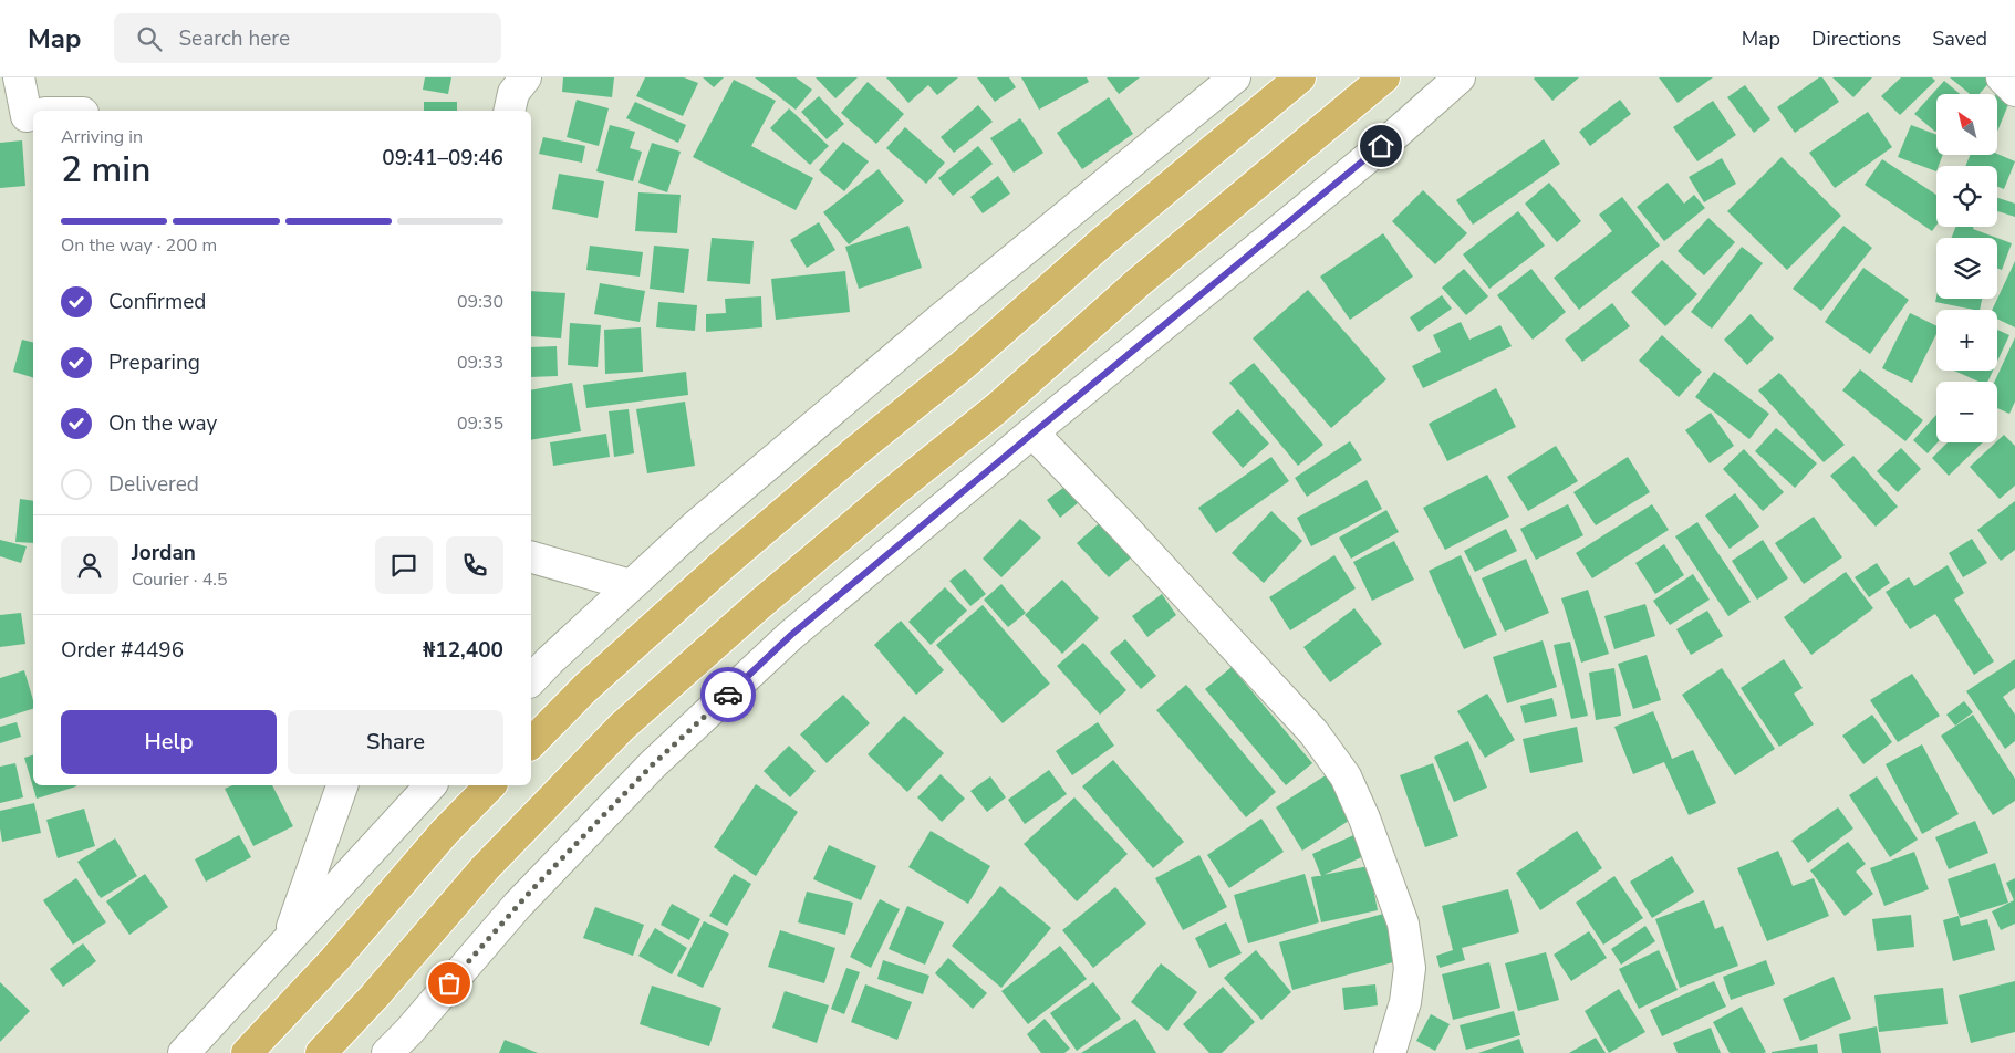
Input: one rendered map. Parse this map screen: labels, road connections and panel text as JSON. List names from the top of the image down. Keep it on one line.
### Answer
{"north":"top left","page":{"header":"Map","search":"Search here","nav":["Map","Directions","Saved"],"map_buttons":["+","−"],"heading":["2 min","Arriving in","09:41–09:46"],"panel":["Jordan","Courier · 4.5","Order #4496","₦12,400"],"bar":"On the way · 200 m","list":[["Confirmed","09:30"],["Preparing","09:33"],["On the way","09:35"],"Delivered"],"buttons":["Help","Share"]}}
